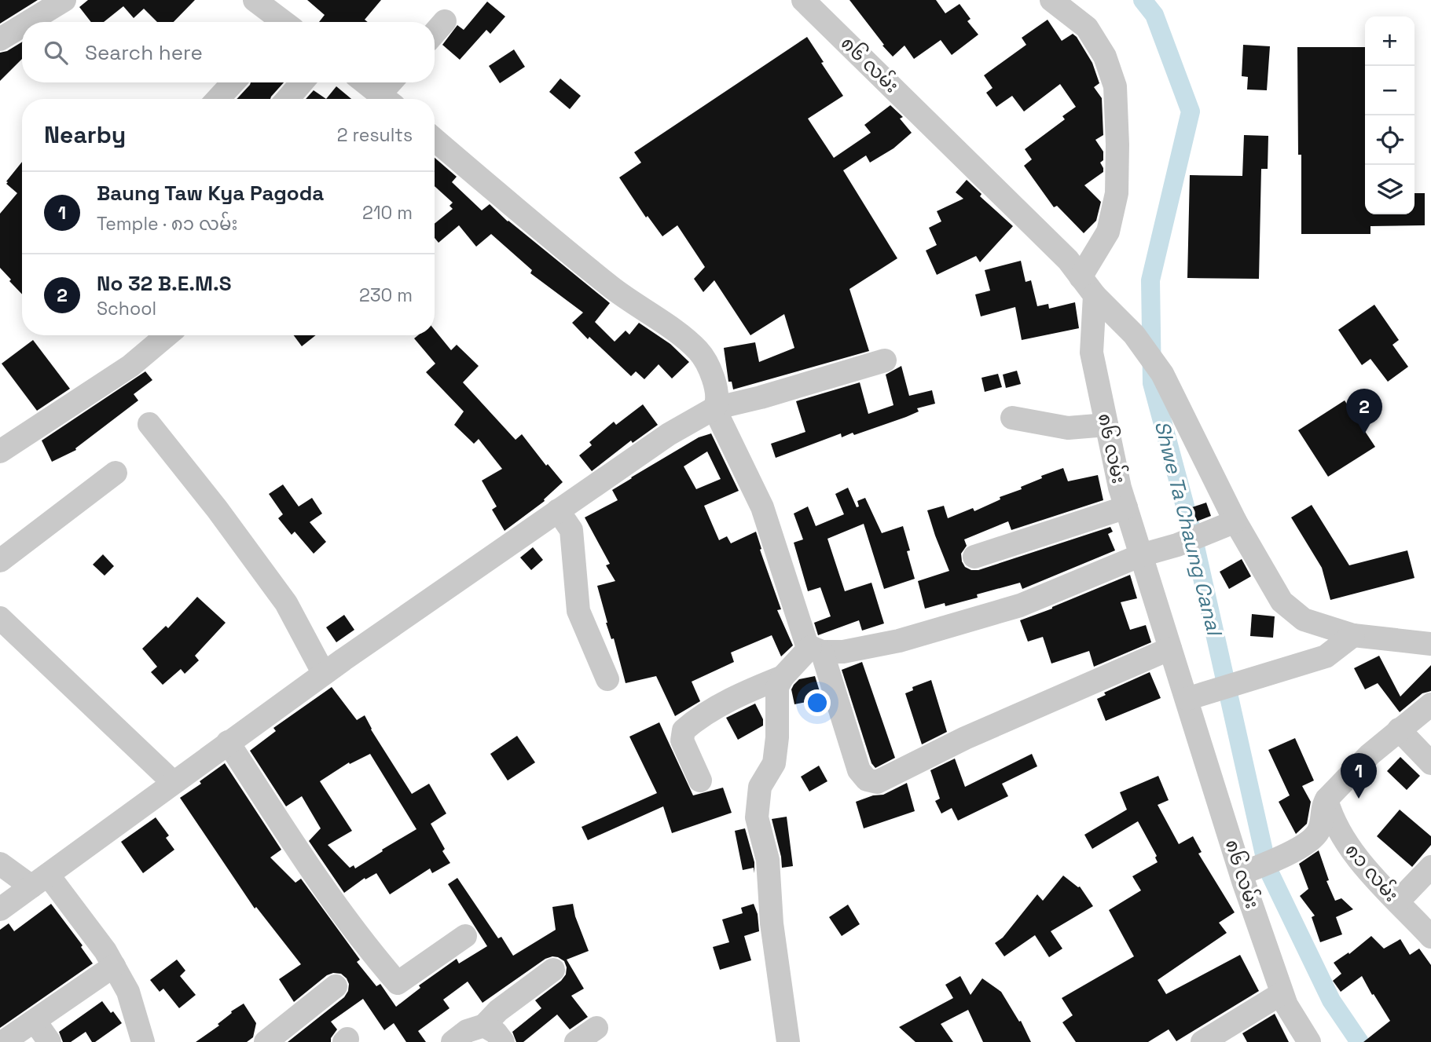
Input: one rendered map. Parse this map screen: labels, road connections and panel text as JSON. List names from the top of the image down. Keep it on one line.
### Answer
{"streets":{"street":["၈၆ လမ်း","၈၁ လမ်း"]},"water":["Shwe Ta Chaung Canal"],"page":{"map_buttons":["+","−"],"search":"Search here","heading":["Nearby","2 results"],"list":[{"mark":"1","name":"Baung Taw Kya Pagoda","note":"Temple · ၈၁ လမ်း","value":"210 m"},{"mark":"2","name":"No 32 B.E.M.S","note":"School","value":"230 m"}],"pins":["2","1"]}}
